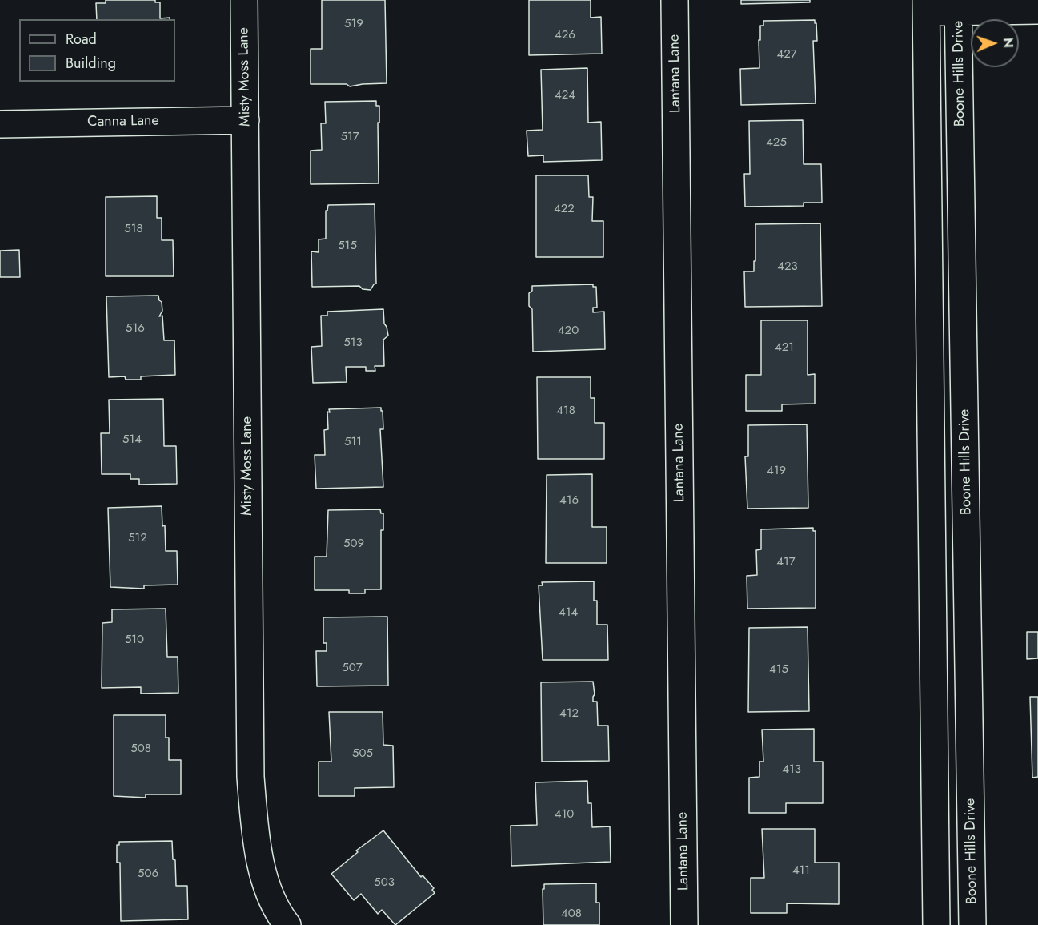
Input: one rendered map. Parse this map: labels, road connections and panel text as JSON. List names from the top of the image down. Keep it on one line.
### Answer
{"streets":{"street":["Lantana Lane","Boone Hills Drive","Misty Moss Lane","Canna Lane"]},"crossings":[["Misty Moss Lane","Canna Lane"]],"house_numbers":["519","426","427","424","517","425","422","518","515","423","516","420","513","421","418","514","511","419","416","512","509","417","414","510","507","415","412","508","505","413","410","411","506","503","408"],"legend":["Road","Building"],"north":"right"}
